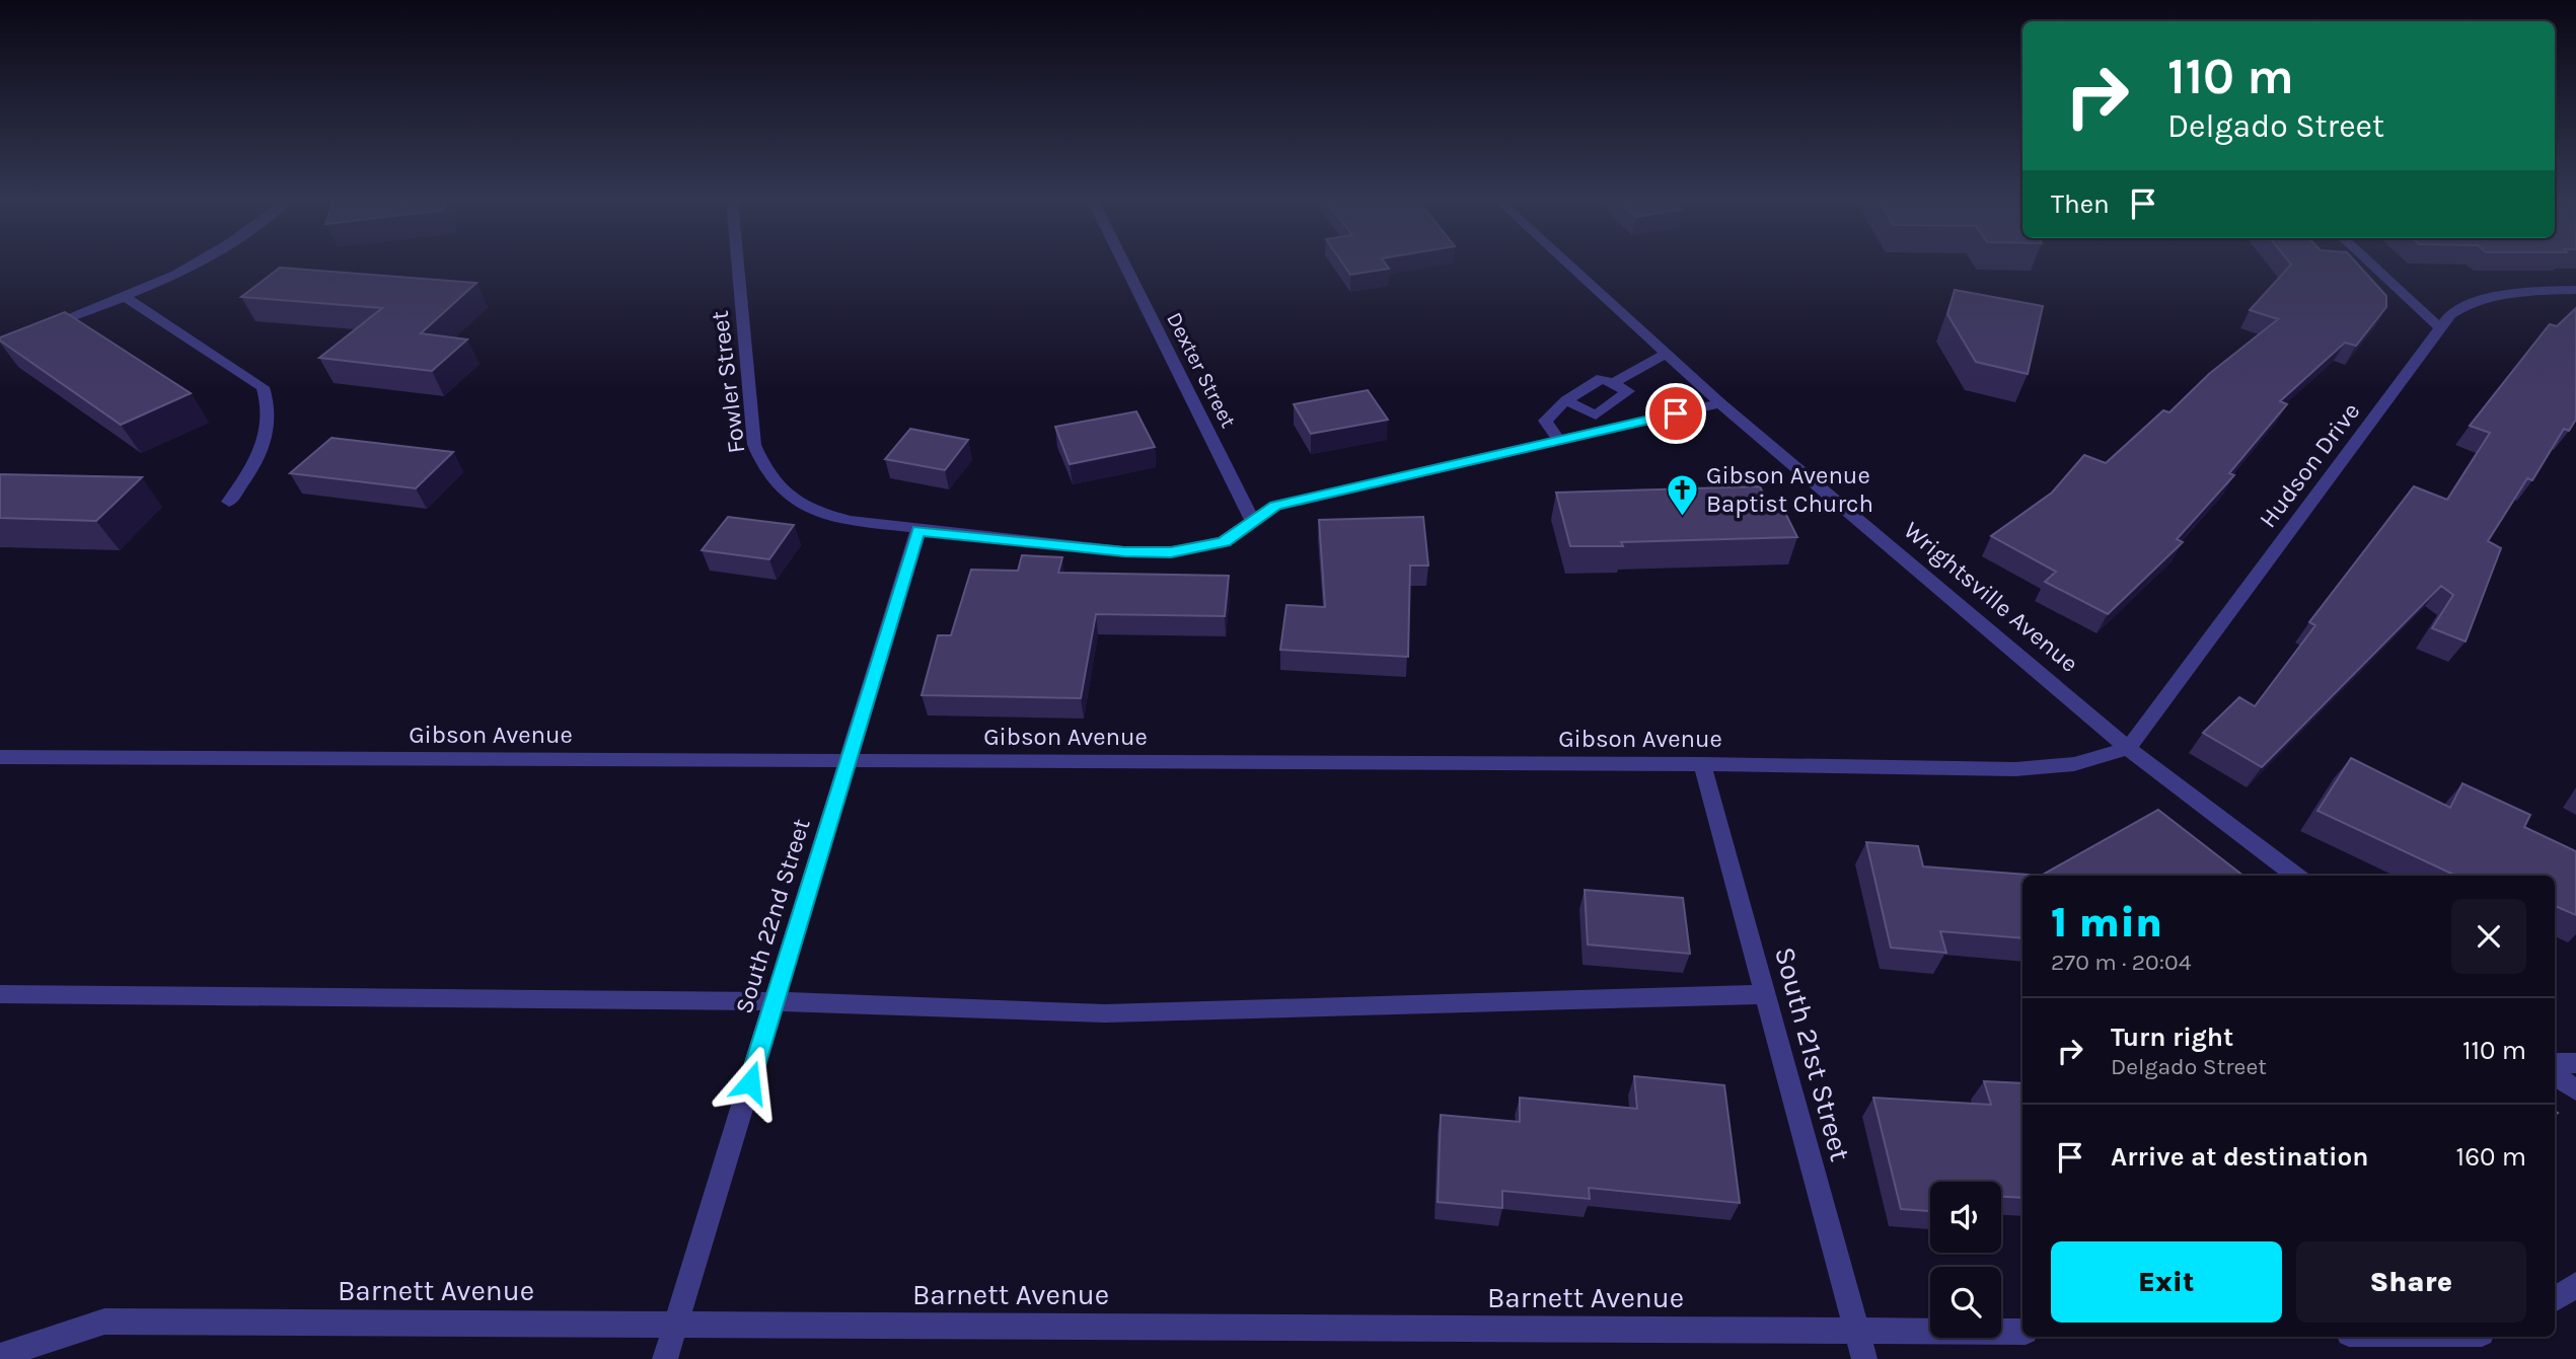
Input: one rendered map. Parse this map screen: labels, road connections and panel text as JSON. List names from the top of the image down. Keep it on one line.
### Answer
{"streets":{"street":["Dexter Street","Fowler Street","Hudson Drive","Wrightsville Avenue","Gibson Avenue","South 22nd Street","South 21st Street","Barnett Avenue"]},"crossings":[["Dexter Street","Fowler Street"],["Fowler Street","Wrightsville Avenue"],["Fowler Street","South 22nd Street"],["Hudson Drive","Wrightsville Avenue"],["Hudson Drive","Gibson Avenue"],["Wrightsville Avenue","Gibson Avenue"],["Gibson Avenue","South 22nd Street"],["Gibson Avenue","South 21st Street"],["South 22nd Street","Barnett Avenue"],["South 21st Street","Barnett Avenue"]],"places":{"church":["Gibson Avenue Baptist Church"]},"page":{"turn":["110 m","Delgado Street"],"then":"Then","heading":["1 min","270 m · 20:04"],"list":[{"name":"Turn right","note":"Delgado Street","value":"110 m"},{"name":"Arrive at destination","value":"160 m"}],"buttons":["Exit","Share"]}}
